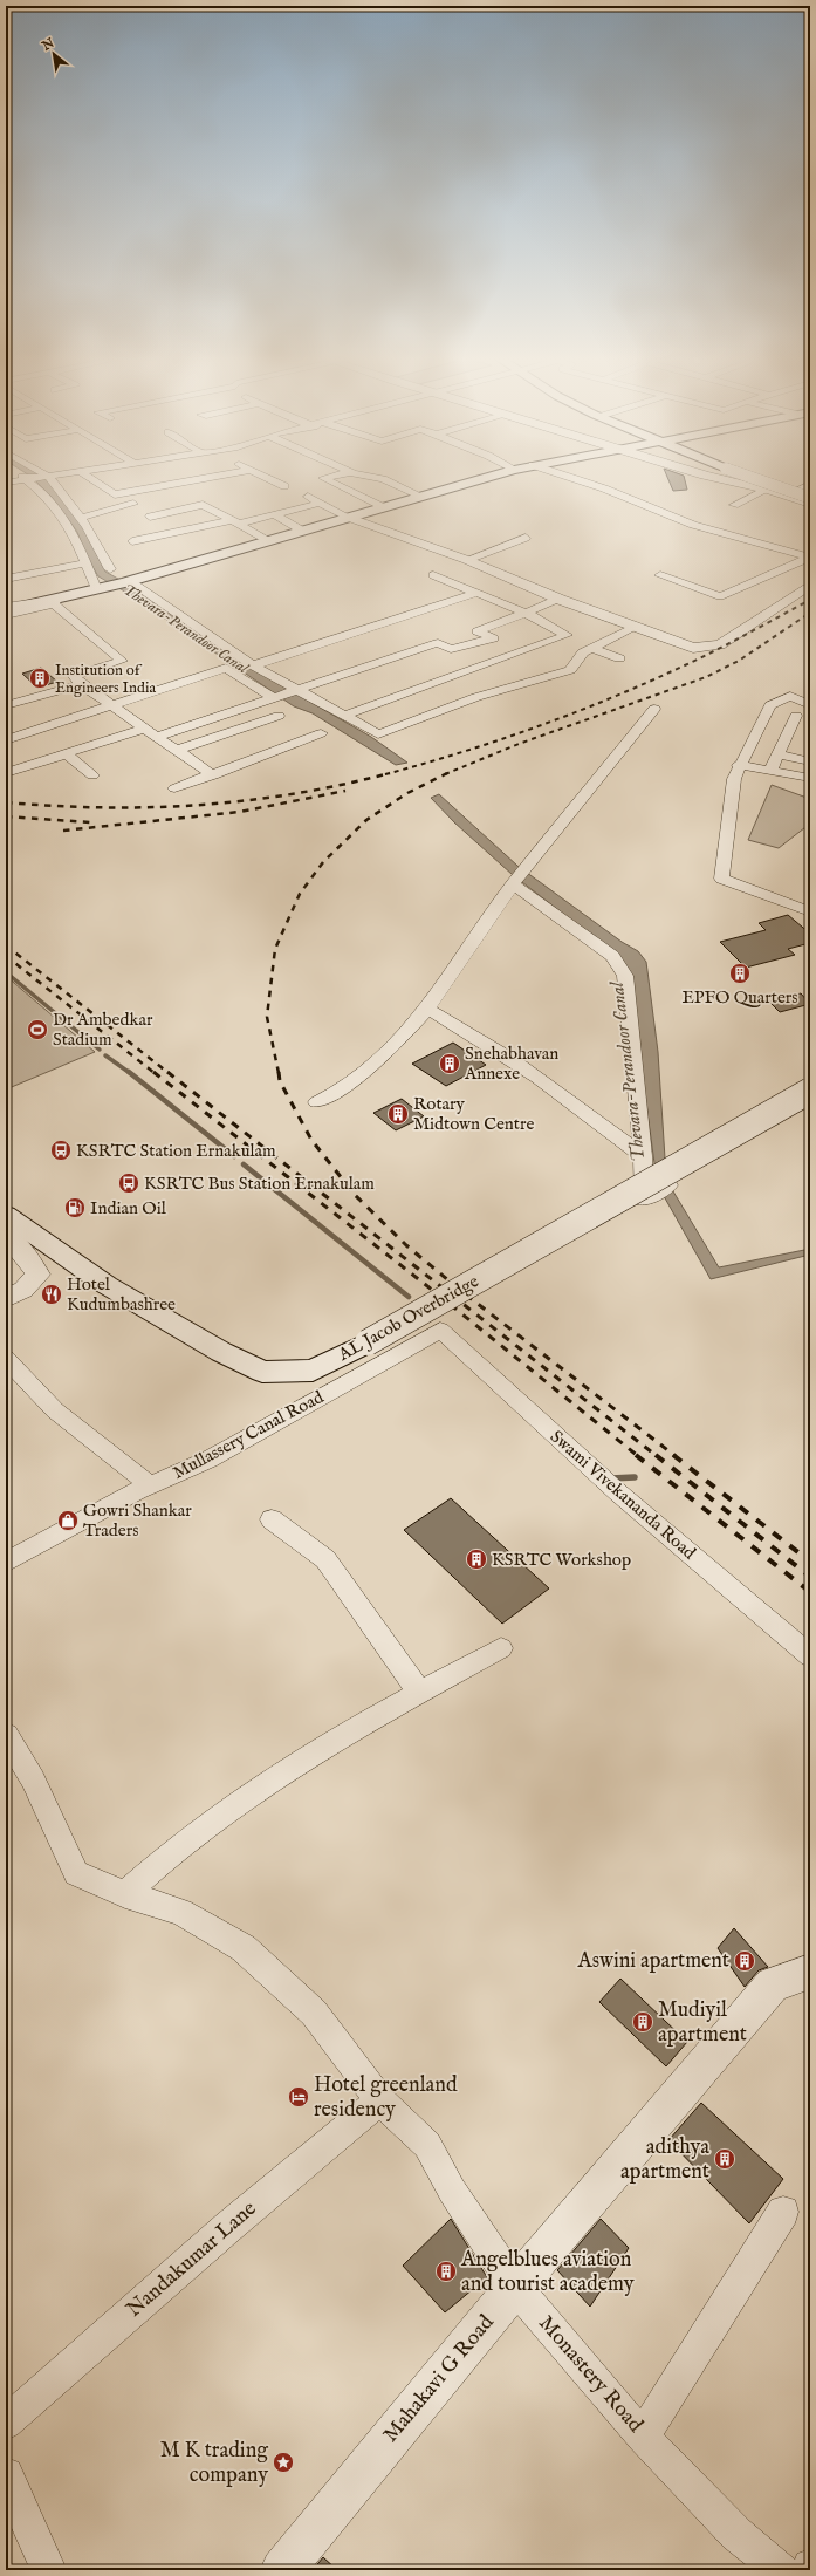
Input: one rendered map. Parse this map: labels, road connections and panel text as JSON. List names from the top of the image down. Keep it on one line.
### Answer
{"streets":{"main road":["AL Jacob Overbridge"],"street":["Mullassery Canal Road","Swami Vivekananda Road","Nandakumar Lane","Monastery Road","Mahakavi G Road"]},"crossings":[["Mullassery Canal Road","Swami Vivekananda Road"],["Nandakumar Lane","Monastery Road"],["Monastery Road","Mahakavi G Road"]],"water":["Thevara-Perandoor Canal"],"places":{"building":["Institution of Engineers India","EPFO Quarters","Snehabhavan Annexe","Rotary Midtown Centre","KSRTC Workshop","Aswini apartment","Mudiyil apartment","adithya apartment","Angelblues aviation and tourist academy"],"sports":["Dr Ambedkar Stadium"],"bus stop":["KSRTC Station Ernakulam","KSRTC Bus Station Ernakulam"],"fuel station":["Indian Oil"],"restaurant":["Hotel Kudumbashree"],"shop":["Gowri Shankar Traders"],"hotel":["Hotel greenland residency"],"place":["M K trading company"]},"north":"top left"}
